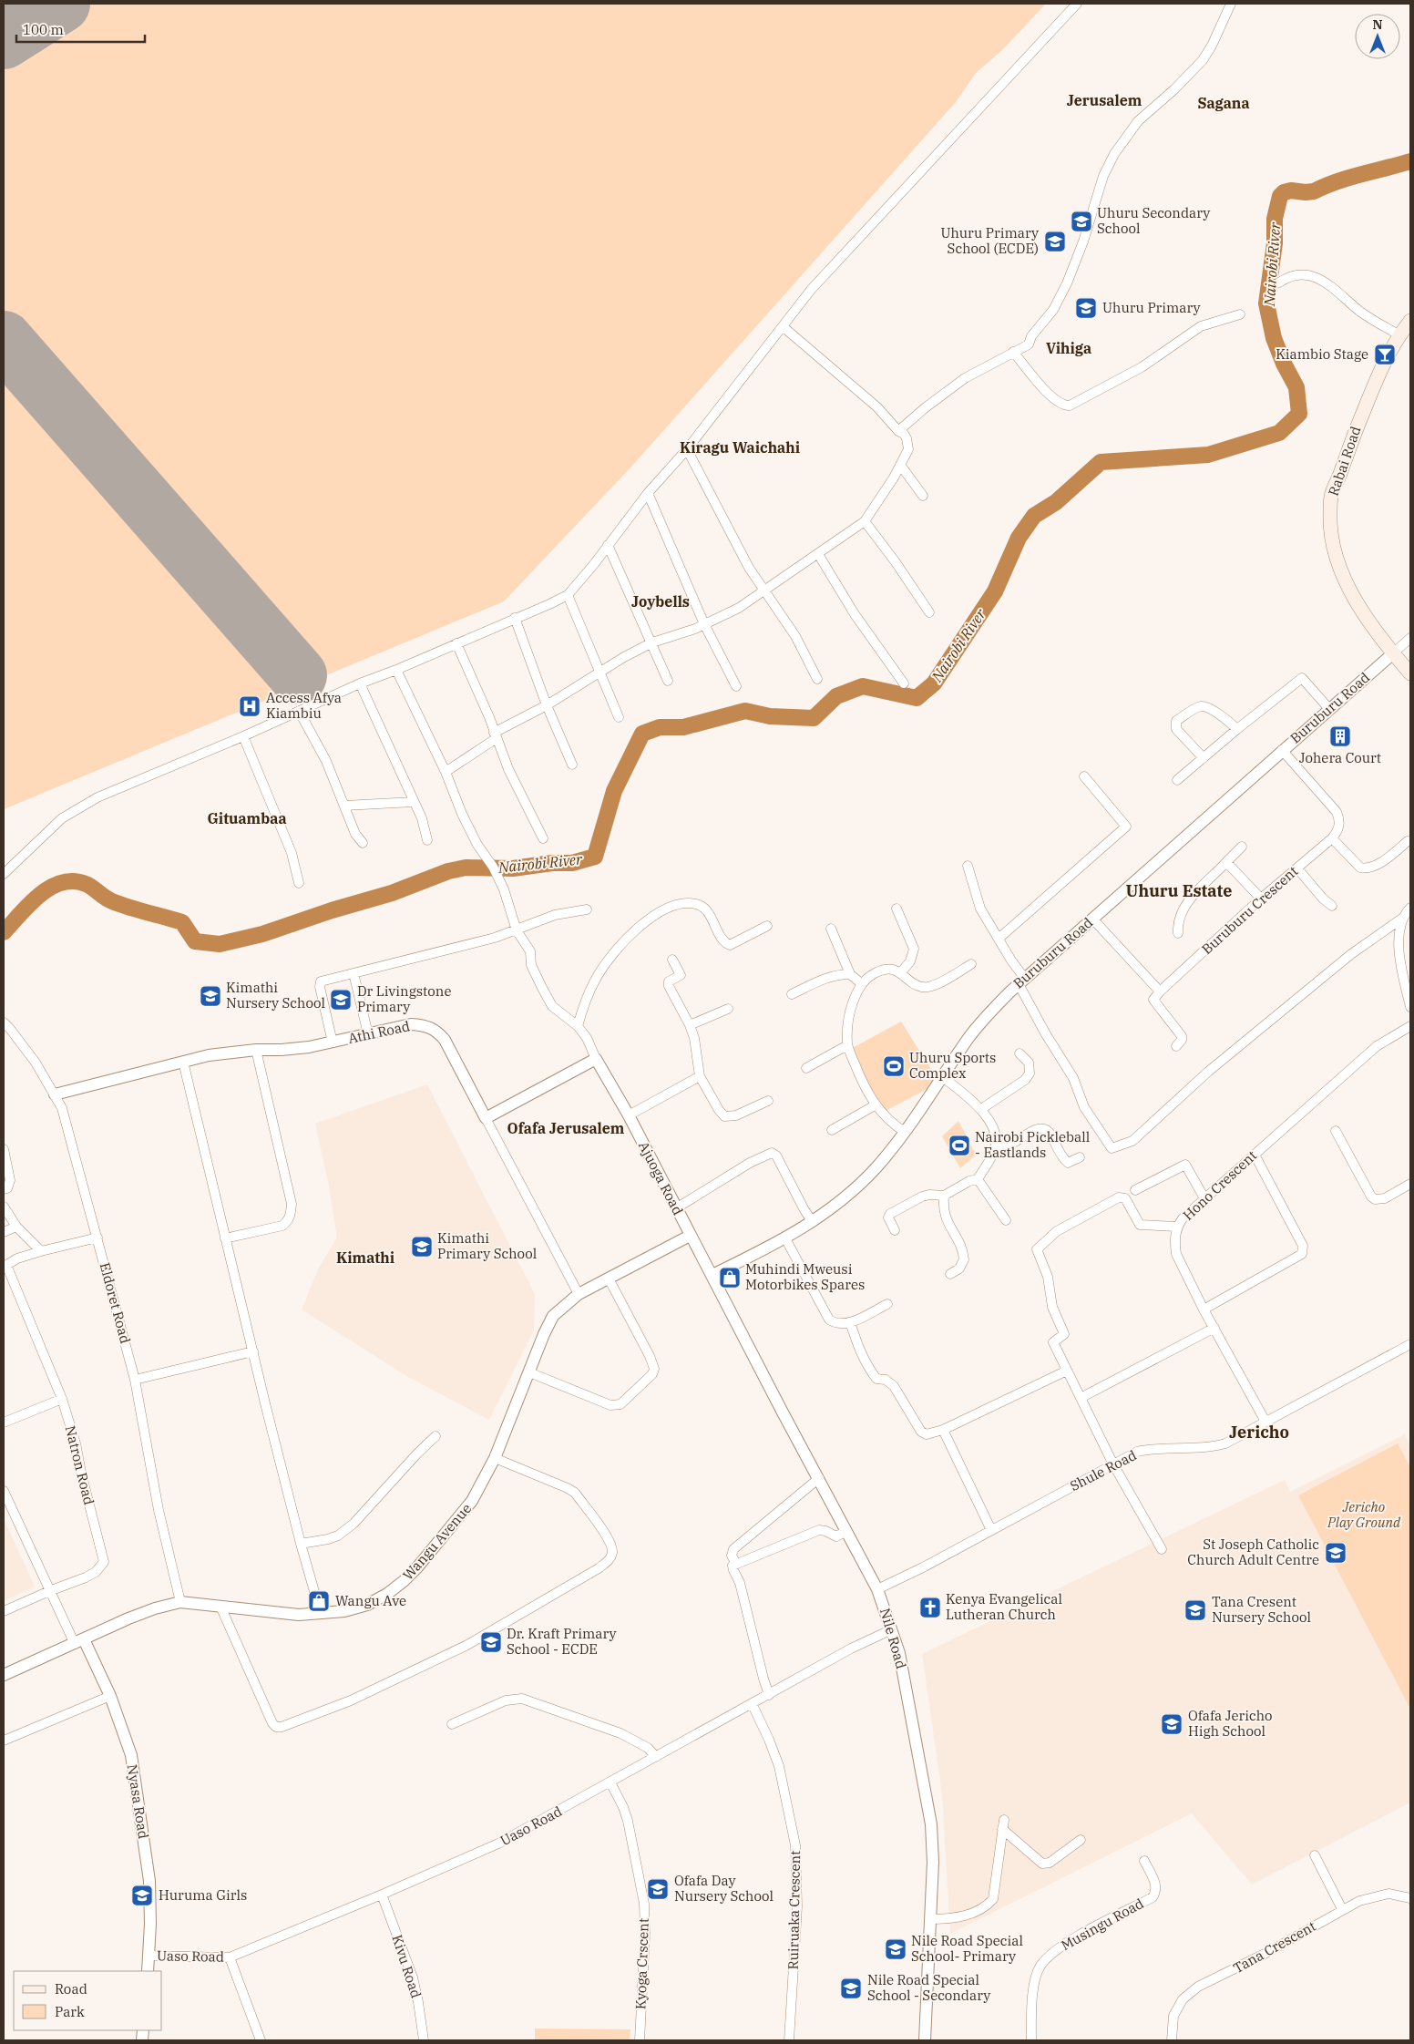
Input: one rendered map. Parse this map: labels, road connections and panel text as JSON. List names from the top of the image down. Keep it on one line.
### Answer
{"streets":{"main road":["Rabai Road"],"street":["Buruburu Road","Buruburu Crescent","Athi Road","Ajuoga Road","Hono Crescent","Eldoret Road","Natron Road","Shule Road","Wangu Avenue","Nile Road","Nyasa Road","Uaso Road","Ruiruaka Crescent","Musingu Road","Tana Crescent","Kyoga Crscent","Kivu Road"]},"crossings":[["Rabai Road","Buruburu Road"],["Buruburu Road","Ajuoga Road"],["Buruburu Road","Nile Road"],["Athi Road","Eldoret Road"],["Athi Road","Wangu Avenue"],["Ajuoga Road","Wangu Avenue"],["Ajuoga Road","Nile Road"],["Hono Crescent","Shule Road"],["Eldoret Road","Wangu Avenue"],["Shule Road","Nile Road"],["Wangu Avenue","Nyasa Road"],["Nile Road","Uaso Road"],["Nyasa Road","Uaso Road"],["Uaso Road","Ruiruaka Crescent"],["Uaso Road","Kyoga Crscent"],["Uaso Road","Kivu Road"]],"districts":["Jerusalem","Sagana","Vihiga","Kiragu Waichahi","Joybells","Gituambaa","Uhuru Estate","Ofafa Jerusalem","Kimathi","Jericho"],"water":["Nairobi River"],"parks":["Jericho Play Ground"],"places":{"school or university":["Uhuru Secondary School","Uhuru Primary School (ECDE)","Uhuru Primary","Kimathi Nursery School","Dr Livingstone Primary","Kimathi Primary School","St Joseph Catholic Church Adult Centre","Tana Cresent Nursery School","Dr. Kraft Primary School - ECDE","Ofafa Jericho High School","Ofafa Day Nursery School","Huruma Girls","Nile Road Special School- Primary","Nile Road Special School - Secondary"],"bar":["Kiambio Stage"],"hospital":["Access Afya Kiambiu"],"building":["Johera Court"],"sports":["Uhuru Sports Complex","Nairobi Pickleball - Eastlands"],"shop":["Muhindi Mweusi Motorbikes Spares","Wangu Ave"],"church":["Kenya Evangelical Lutheran Church"]},"legend":["Road","Park"],"scale_bar":"100 m","north":"top"}
